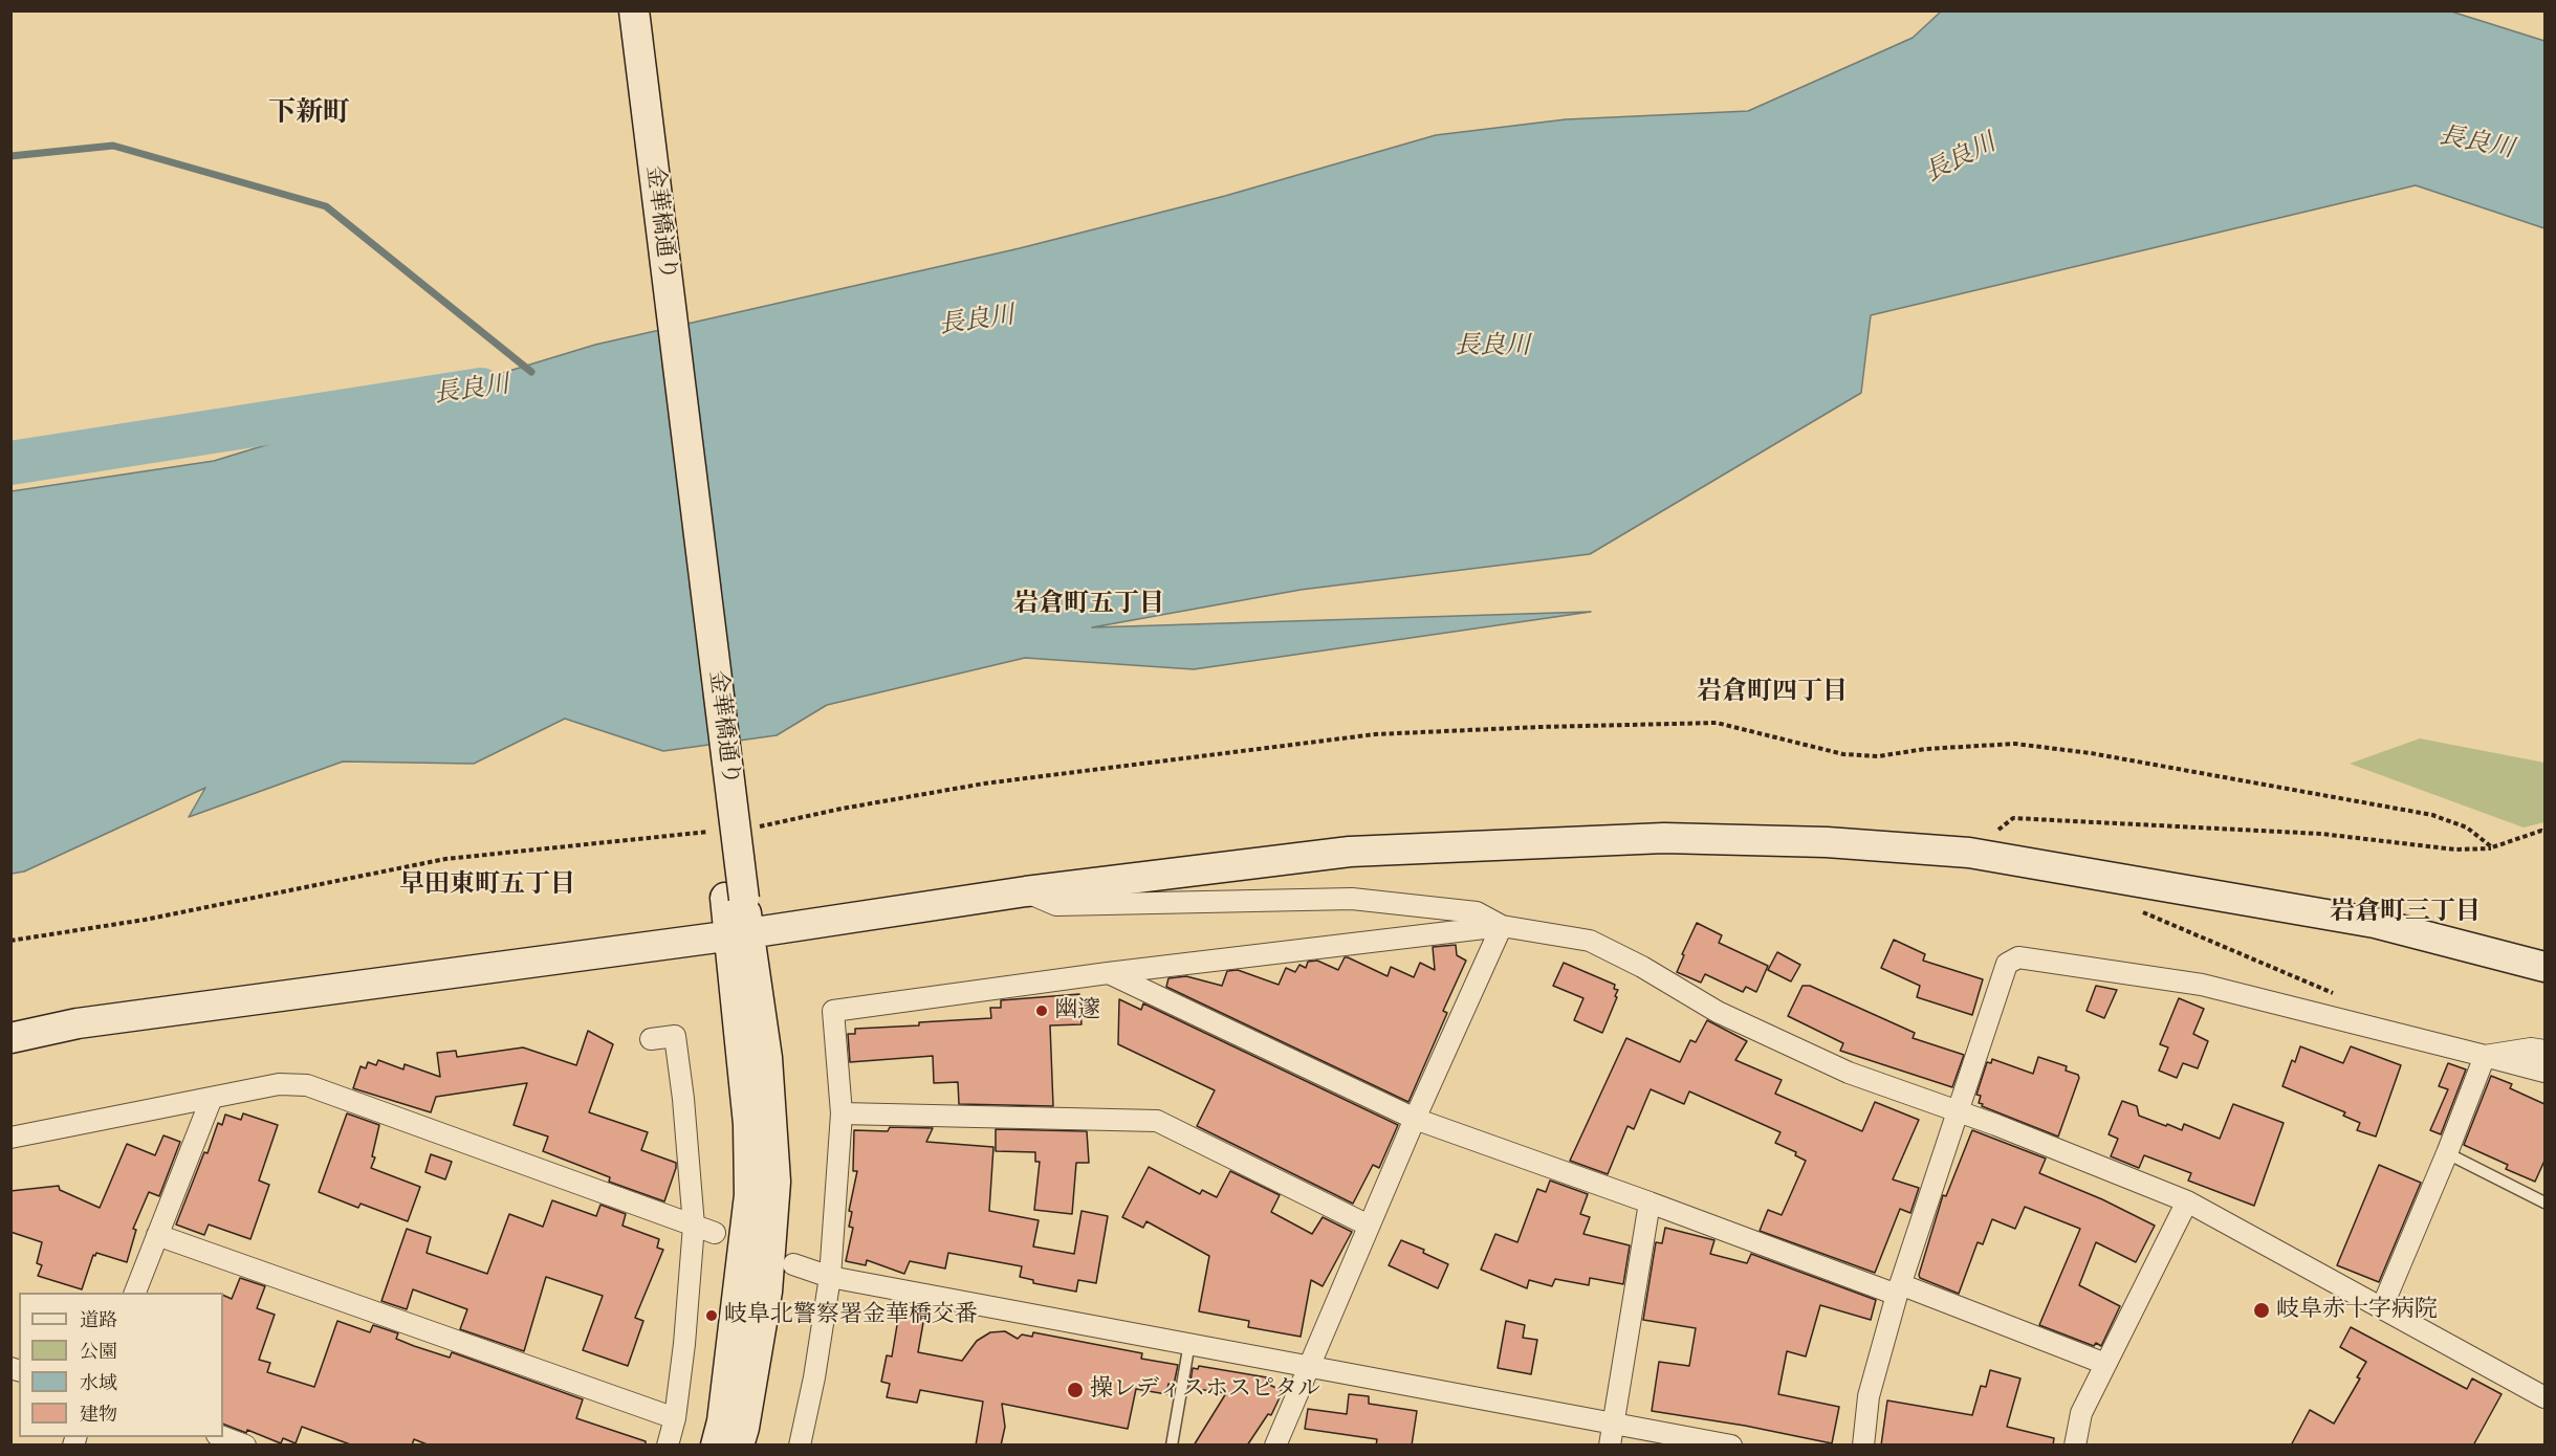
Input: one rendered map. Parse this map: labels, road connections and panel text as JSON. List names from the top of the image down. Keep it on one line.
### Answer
{"streets":{"street":["金華橋通り"]},"districts":["下新町","岩倉町五丁目","岩倉町四丁目","早田東町五丁目","岩倉町三丁目"],"water":["長良川"],"places":["幽邃","岐阜赤十字病院","岐阜北警察署金華橋交番","操レディスホスピタル"],"legend":["道路","公園","水域","建物"]}
